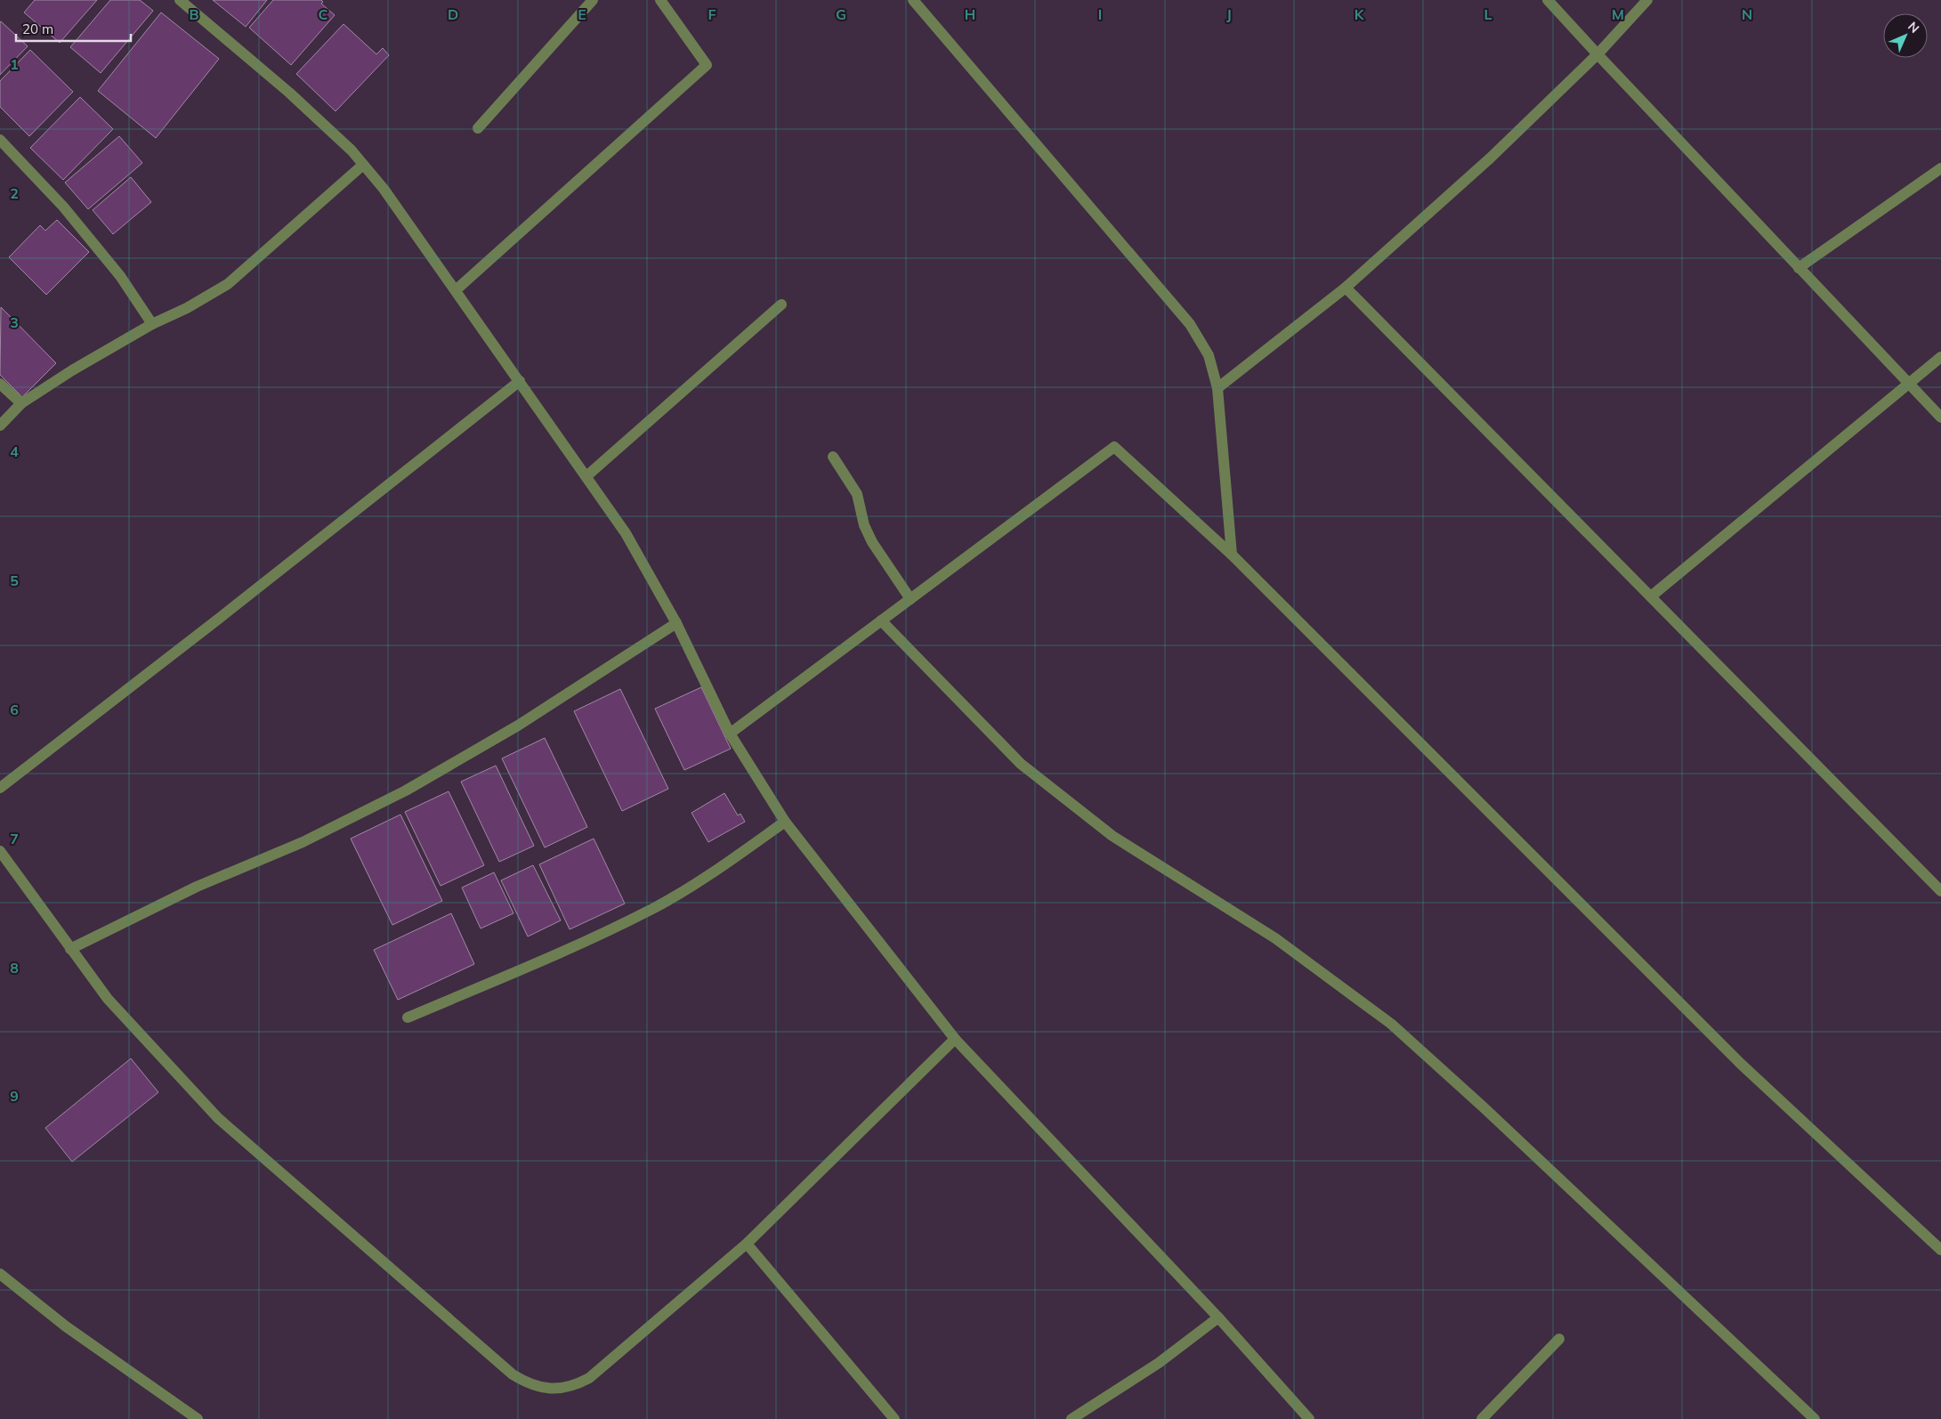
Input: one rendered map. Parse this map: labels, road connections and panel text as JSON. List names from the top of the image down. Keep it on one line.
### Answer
{"scale_bar":"20 m","north":"top right","grid":{"columns":["B","C","D","E","F","G","H","I","J","K","L","M","N"],"rows":["1","2","3","4","5","6","7","8","9"]}}
